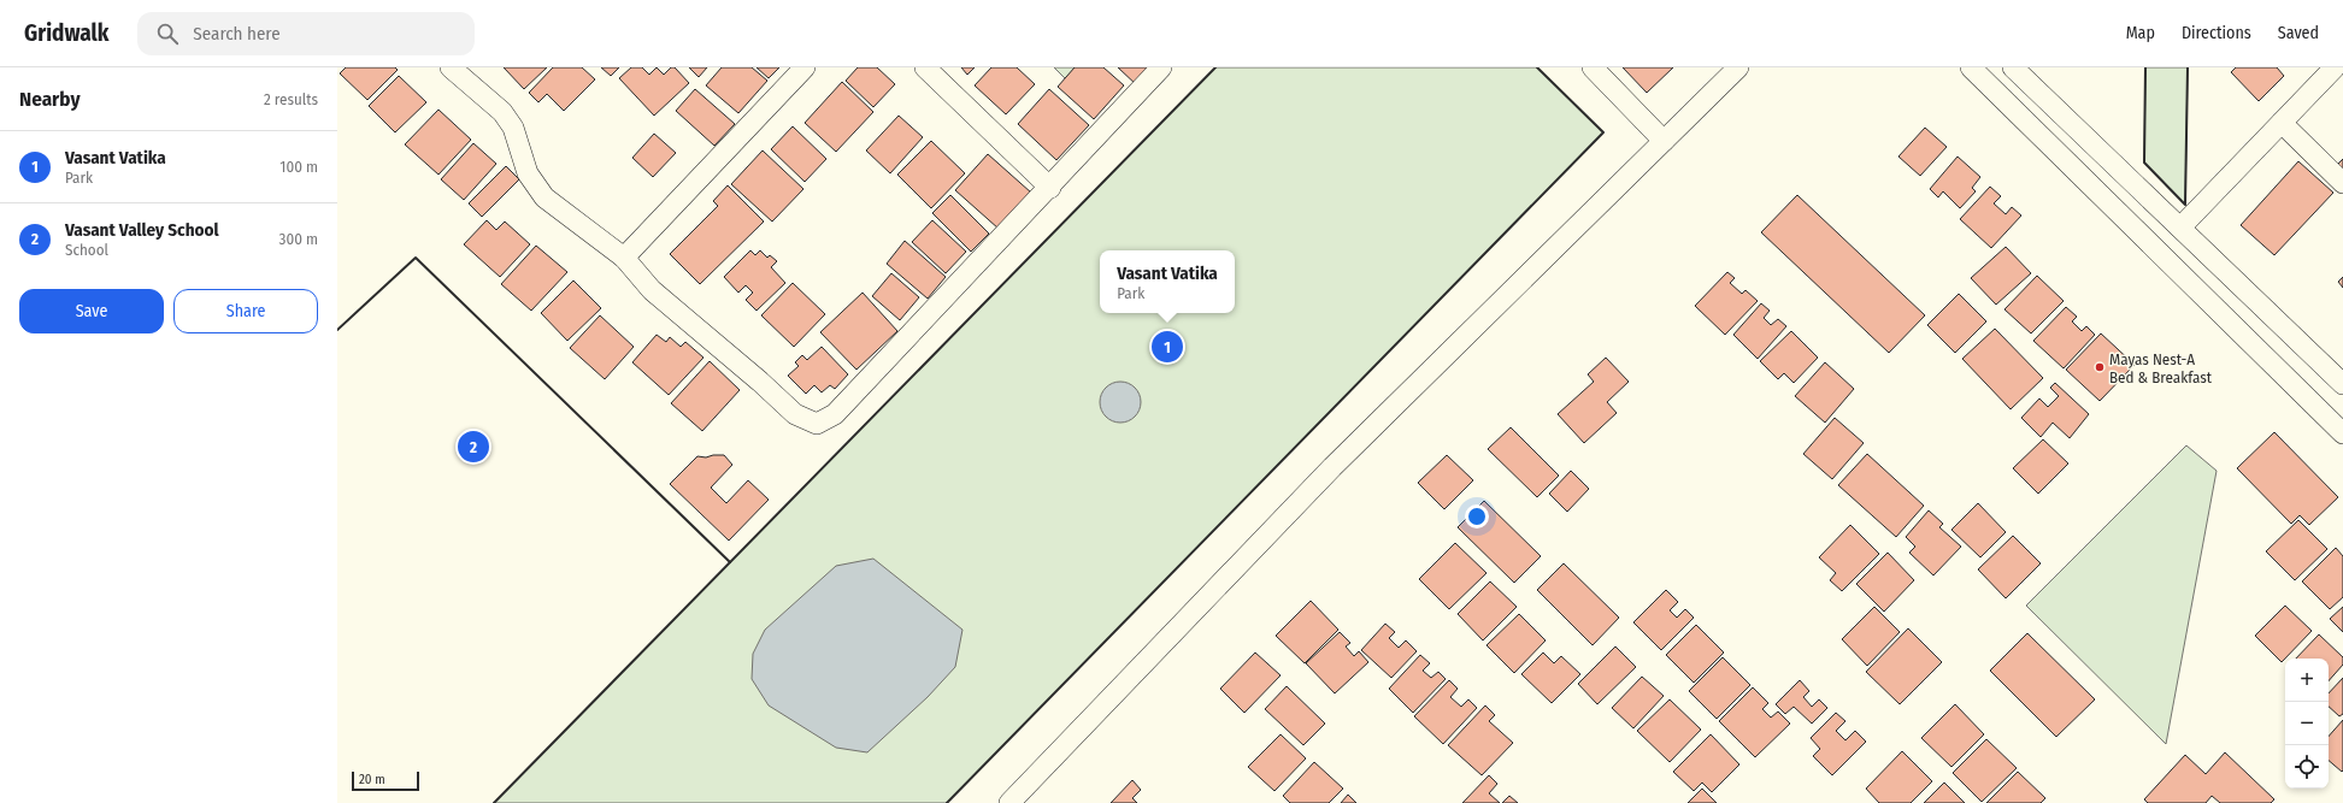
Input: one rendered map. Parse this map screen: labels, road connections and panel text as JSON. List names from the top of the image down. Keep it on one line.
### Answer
{"places":["Mayas Nest-A Bed & Breakfast"],"scale_bar":"20 m","page":{"header":"Gridwalk","search":"Search here","nav":["Map","Directions","Saved"],"heading":["Nearby","2 results"],"list":[{"mark":"1","name":"Vasant Vatika","note":"Park","value":"100 m"},{"mark":"2","name":"Vasant Valley School","note":"School","value":"300 m"}],"popup":["Vasant Vatika","Park"],"buttons":["Save","Share"],"pins":["1","2"],"map_buttons":["+","−"],"scale":"20 m"}}
